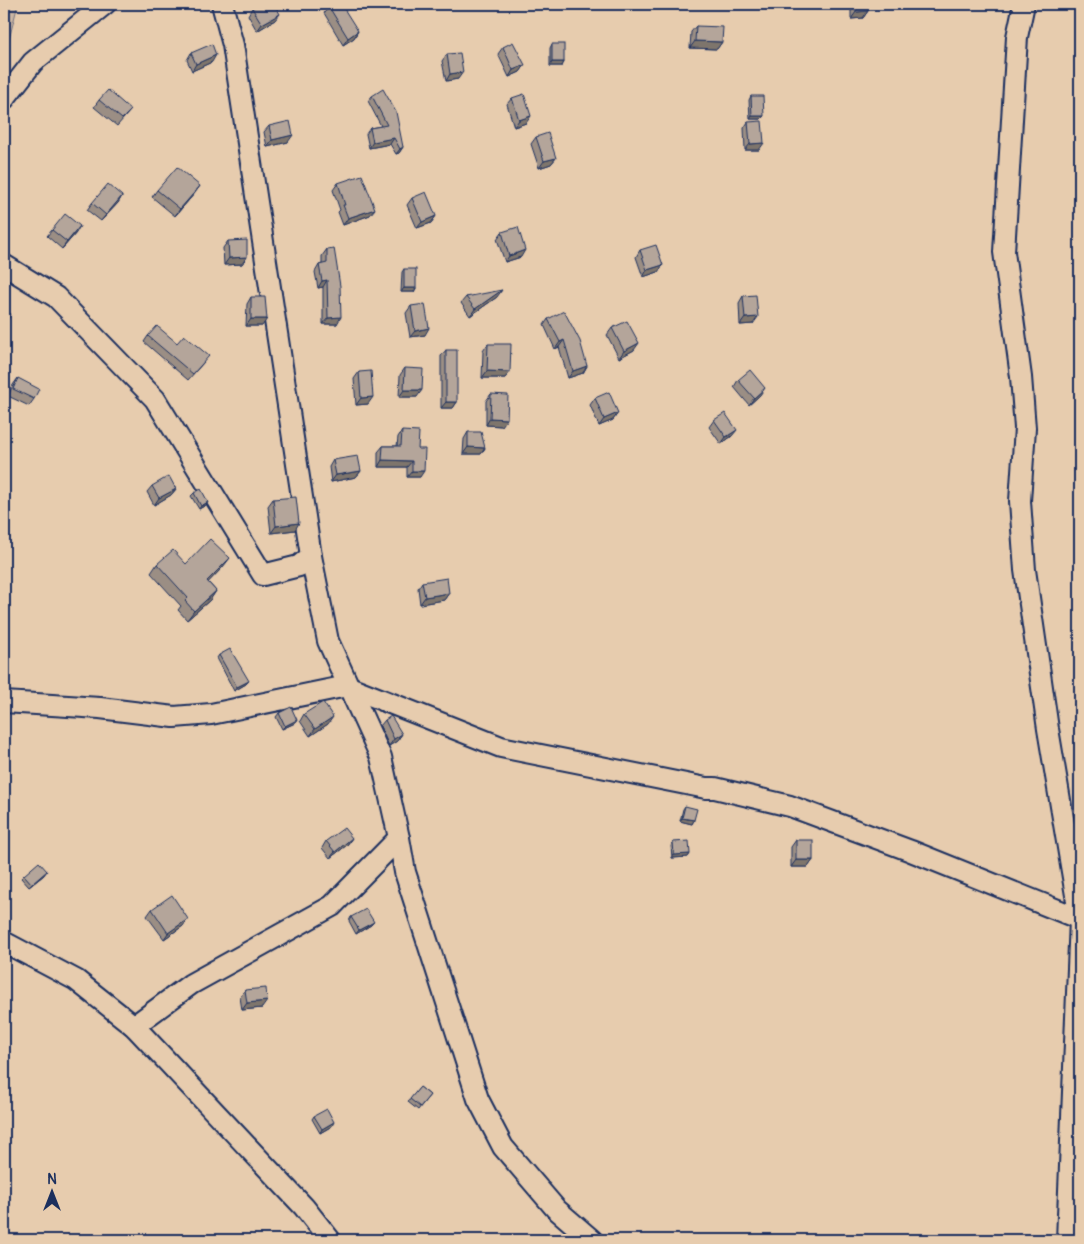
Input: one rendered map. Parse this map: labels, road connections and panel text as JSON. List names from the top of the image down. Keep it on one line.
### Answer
{"north":"top"}
